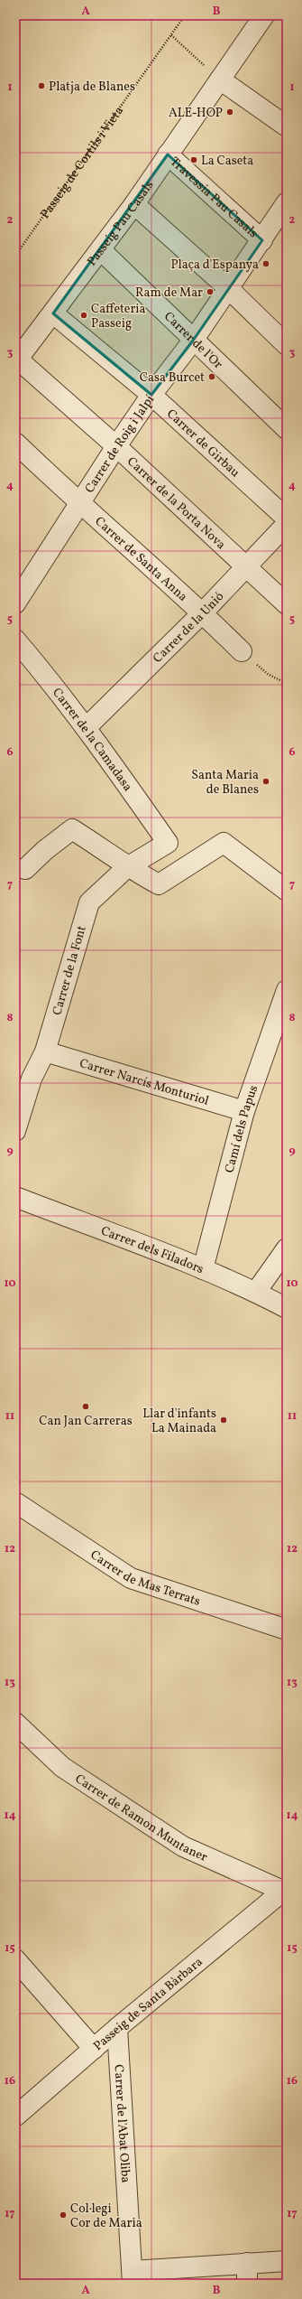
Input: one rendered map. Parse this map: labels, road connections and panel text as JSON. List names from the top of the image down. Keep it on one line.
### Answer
{"streets":{"street":["Travessia Pau Casals","Passeig Pau Casals","Carrer de l'Or","Carrer de Girbau","Carrer de Roig i Jalpí","Carrer de la Porta Nova","Carrer de Santa Anna","Carrer de la Unió","Carrer de la Camadasa","Carrer de la Font","Carrer Narcís Monturiol","Camí dels Papus","Carrer dels Filadors","Carrer de Mas Terrats","Carrer de Ramon Muntaner","Passeig de Santa Bàrbara","Carrer de l'Abat Oliba"],"path":["Passeig de Cortils i Vieta"]},"crossings":[["Travessia Pau Casals","Passeig Pau Casals"],["Passeig Pau Casals","Carrer de l'Or"],["Passeig Pau Casals","Carrer de Girbau"],["Passeig Pau Casals","Carrer de la Porta Nova"],["Carrer de l'Or","Carrer de Roig i Jalpí"],["Carrer de Girbau","Carrer de Roig i Jalpí"],["Carrer de Roig i Jalpí","Carrer de la Porta Nova"],["Carrer de Roig i Jalpí","Carrer de Santa Anna"],["Carrer de la Porta Nova","Carrer de la Unió"],["Carrer de Santa Anna","Carrer de la Unió"],["Carrer de la Unió","Carrer de la Camadasa"],["Carrer de la Camadasa","Carrer de la Font"],["Carrer de la Font","Carrer Narcís Monturiol"],["Carrer Narcís Monturiol","Camí dels Papus"],["Camí dels Papus","Carrer dels Filadors"],["Carrer de Ramon Muntaner","Passeig de Santa Bàrbara"],["Passeig de Santa Bàrbara","Carrer de l'Abat Oliba"]],"places":["Platja de Blanes","ALE-HOP","La Caseta","Plaça d'Espanya","Ram de Mar","Caffeteria Passeig","Casa Burcet","Santa Maria de Blanes","Can Jan Carreras","Llar d'infants La Mainada","Col·legi Cor de Maria"],"grid":{"columns":["A","B"],"rows":["1","2","3","4","5","6","7","8","9","10","11","12","13","14","15","16","17"]}}
